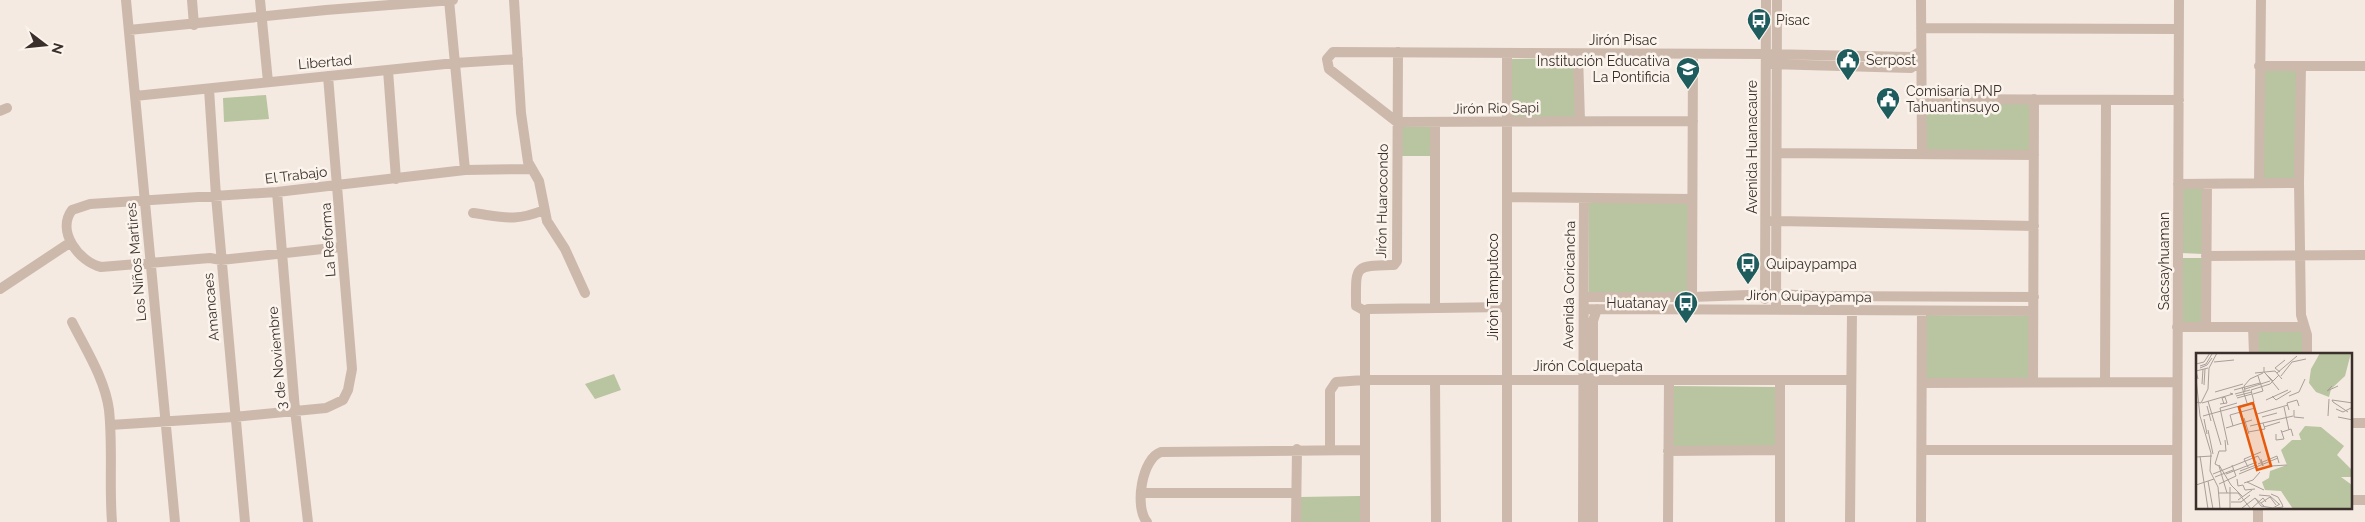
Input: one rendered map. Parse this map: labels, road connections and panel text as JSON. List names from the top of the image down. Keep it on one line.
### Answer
{"streets":{"street":["Jirón Pisac","Libertad","Jirón Rio Sapi","Avenida Huanacaure","El Trabajo","Jirón Huarocondo","La Reforma","Sacsayhuaman","Los Niños Martires","Avenida Coricancha","Jirón Tamputoco","Jirón Quipaypampa","Amancaes","3 de Noviembre","Jirón Colquepata"]},"crossings":[["Jirón Pisac","Jirón Rio Sapi"],["Jirón Pisac","Avenida Huanacaure"],["Jirón Pisac","Jirón Huarocondo"],["Jirón Pisac","Jirón Tamputoco"],["Libertad","La Reforma"],["Libertad","Los Niños Martires"],["Libertad","Amancaes"],["Jirón Rio Sapi","Jirón Huarocondo"],["Jirón Rio Sapi","Jirón Tamputoco"],["Avenida Huanacaure","Jirón Quipaypampa"],["El Trabajo","La Reforma"],["El Trabajo","Los Niños Martires"],["El Trabajo","Amancaes"],["El Trabajo","3 de Noviembre"],["Jirón Huarocondo","Jirón Colquepata"],["La Reforma","3 de Noviembre"],["Avenida Coricancha","Jirón Quipaypampa"],["Avenida Coricancha","Jirón Colquepata"],["Jirón Tamputoco","Jirón Colquepata"]],"places":{"bus stop":["Pisac","Quipaypampa","Huatanay"],"public building":["Serpost","Comisaría PNP Tahuantinsuyo"],"school or university":["Institución Educativa La Pontificia"]},"north":"right"}
